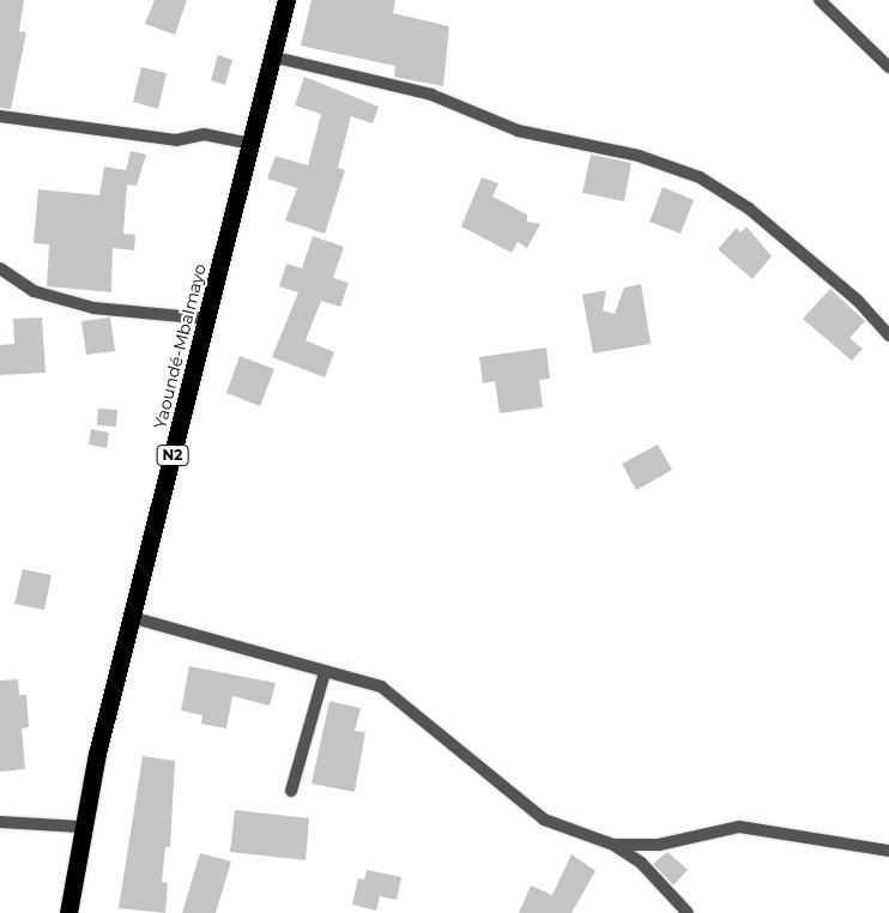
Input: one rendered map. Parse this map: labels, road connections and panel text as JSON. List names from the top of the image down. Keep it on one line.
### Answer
{"streets":{"highway":["Yaoundé-Mbalmayo","N2"]}}
